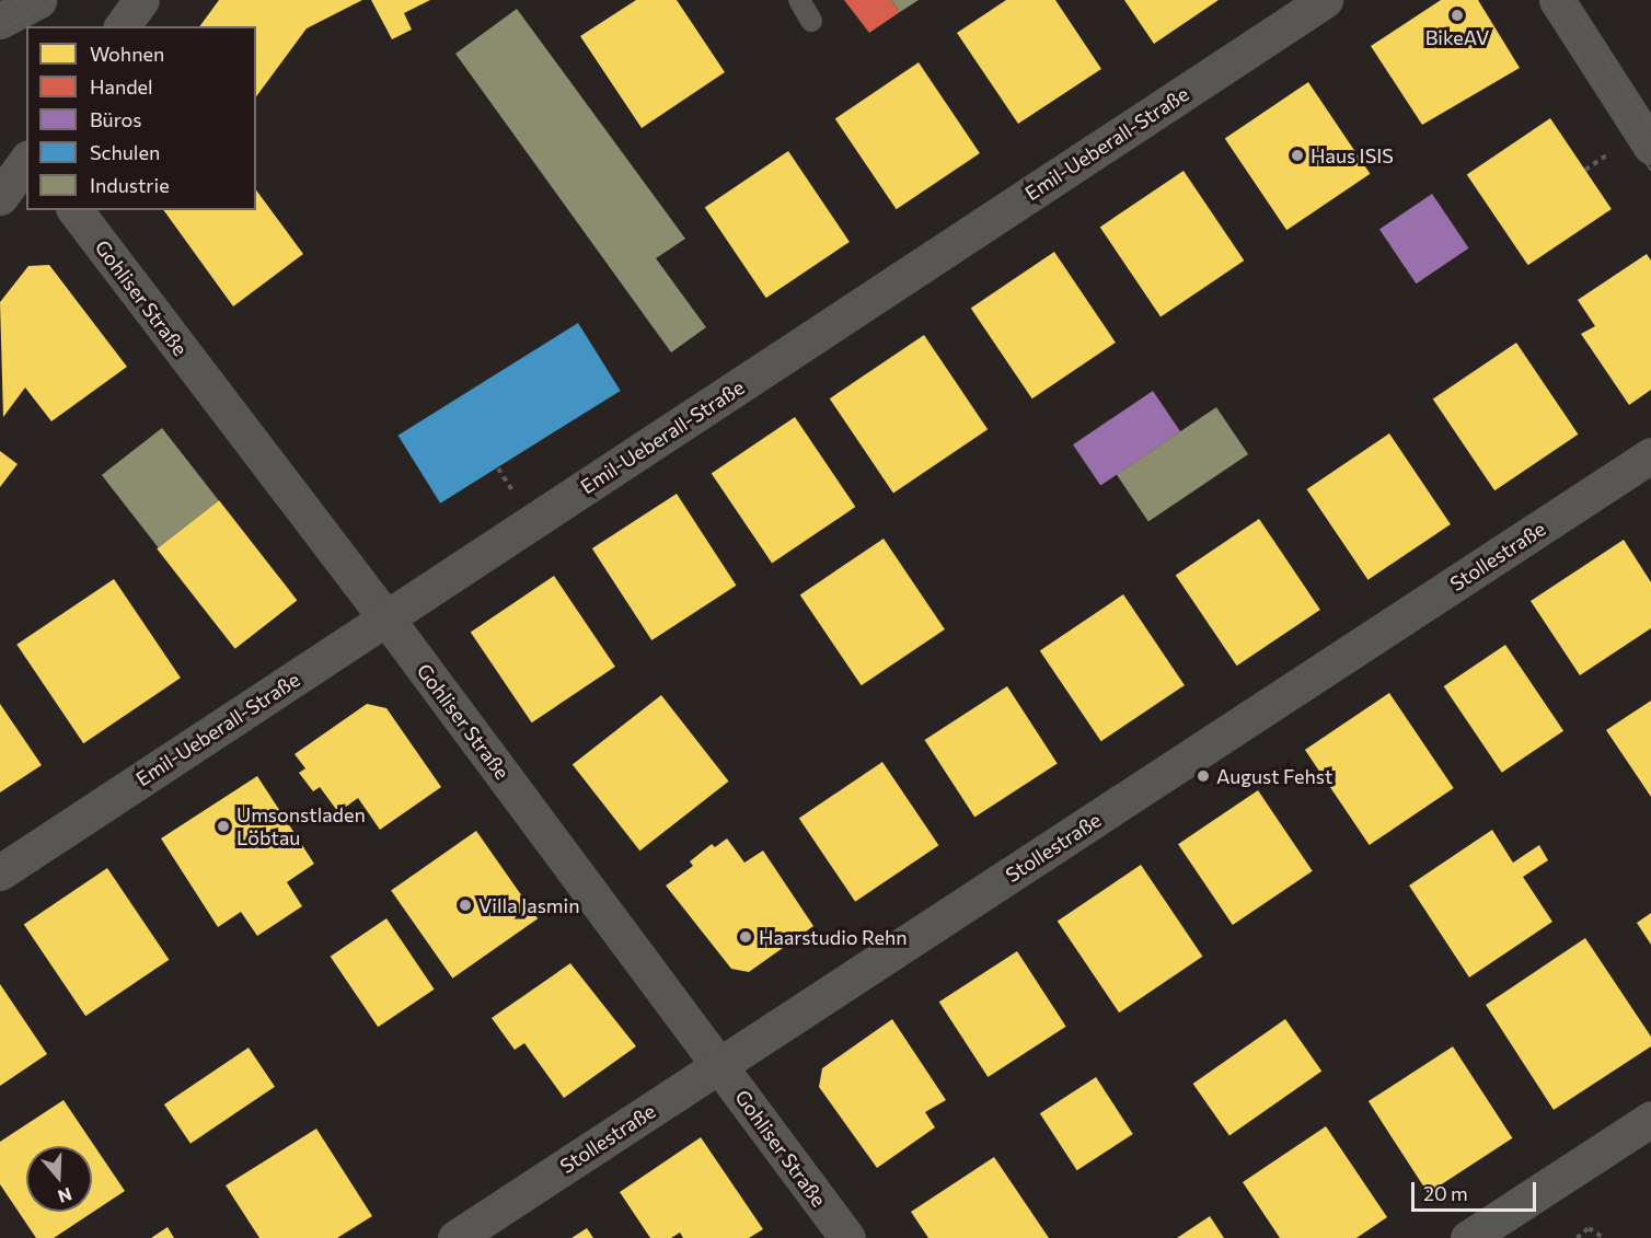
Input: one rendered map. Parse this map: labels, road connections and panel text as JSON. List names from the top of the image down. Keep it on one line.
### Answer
{"streets":{"street":["Emil-Ueberall-Straße","Gohliser Straße","Stollestraße"]},"crossings":[["Emil-Ueberall-Straße","Gohliser Straße"],["Gohliser Straße","Stollestraße"]],"places":["BikeAV","Haus ISIS","August Fehst","Umsonstladen Löbtau","Villa Jasmin","Haarstudio Rehn"],"legend":["Wohnen","Handel","Büros","Schulen","Industrie"],"scale_bar":"20 m","north":"bottom"}
